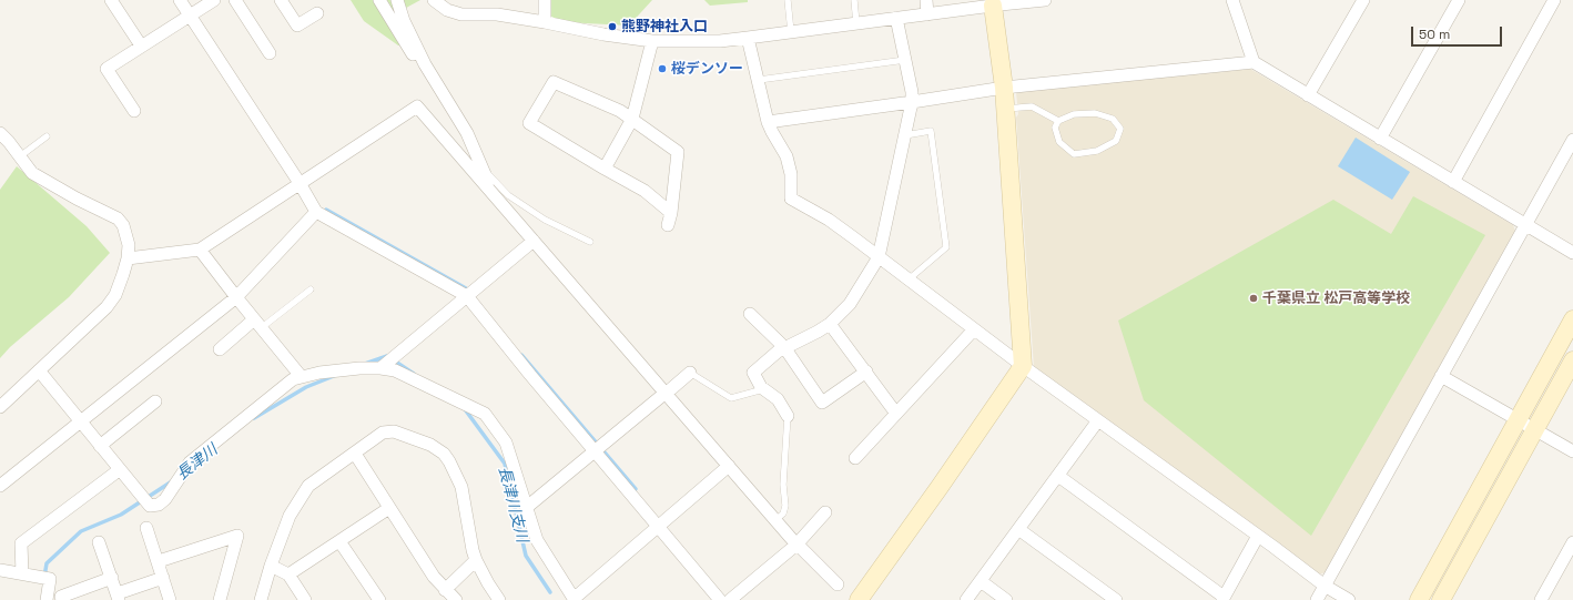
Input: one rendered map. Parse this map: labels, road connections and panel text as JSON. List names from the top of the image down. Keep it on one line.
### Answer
{"water":["長津川","長津川支川"],"places":["熊野神社入口","桜デンソー","千葉県立 松戸高等学校"],"scale_bar":"50 m"}
